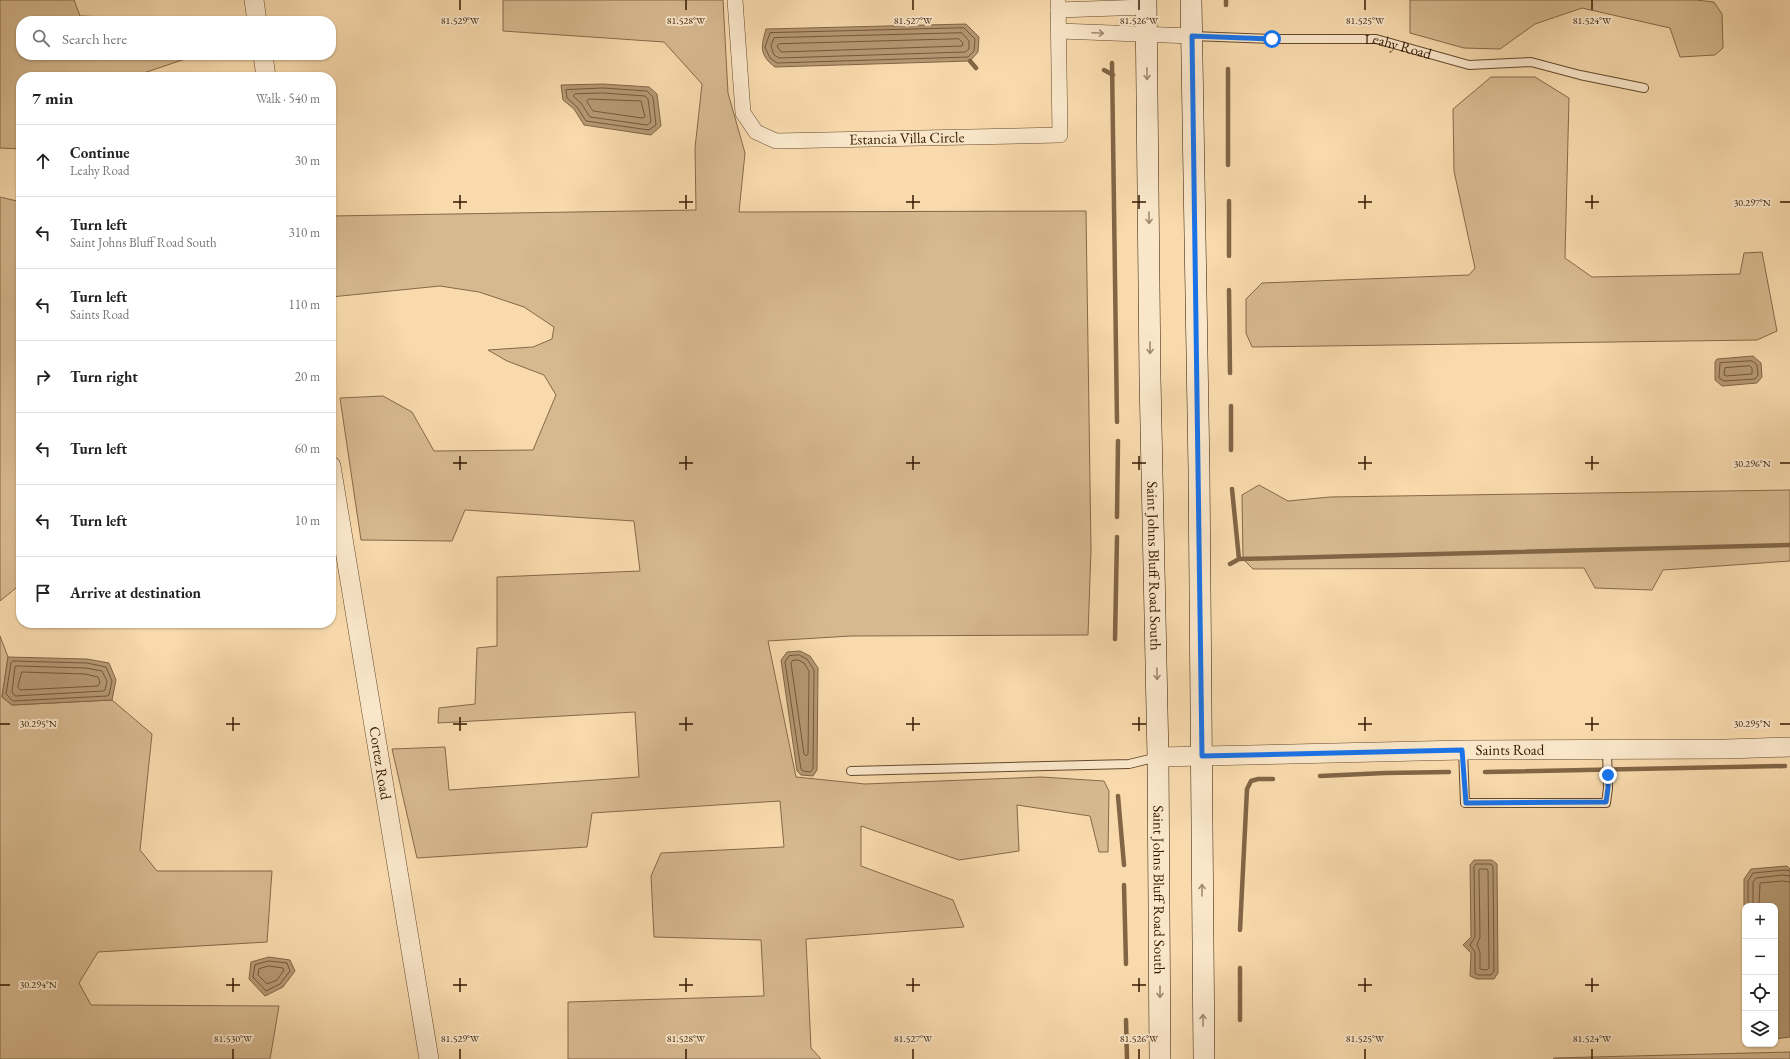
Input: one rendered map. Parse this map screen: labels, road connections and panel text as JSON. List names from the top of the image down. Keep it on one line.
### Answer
{"streets":{"main road":["Saint Johns Bluff Road South"],"street":["Leahy Road","Estancia Villa Circle","Saints Road","Cortez Road"]},"crossings":[["Leahy Road","Estancia Villa Circle"],["Leahy Road","Saint Johns Bluff Road South"],["Saint Johns Bluff Road South","Saints Road"]],"page":{"search":"Search here","heading":["7 min","Walk · 540 m"],"list":[["Continue","Leahy Road","30 m"],["Turn left","Saint Johns Bluff Road South","310 m"],["Turn left","Saints Road","110 m"],["Turn right","20 m"],["Turn left","60 m"],["Turn left","10 m"],"Arrive at destination"],"map_buttons":["+","−"]},"coordinates":["81.529°W","81.528°W","81.527°W","81.526°W","81.525°W","81.524°W","30.297°N","30.296°N","30.295°N","30.294°N","81.530°W"]}
